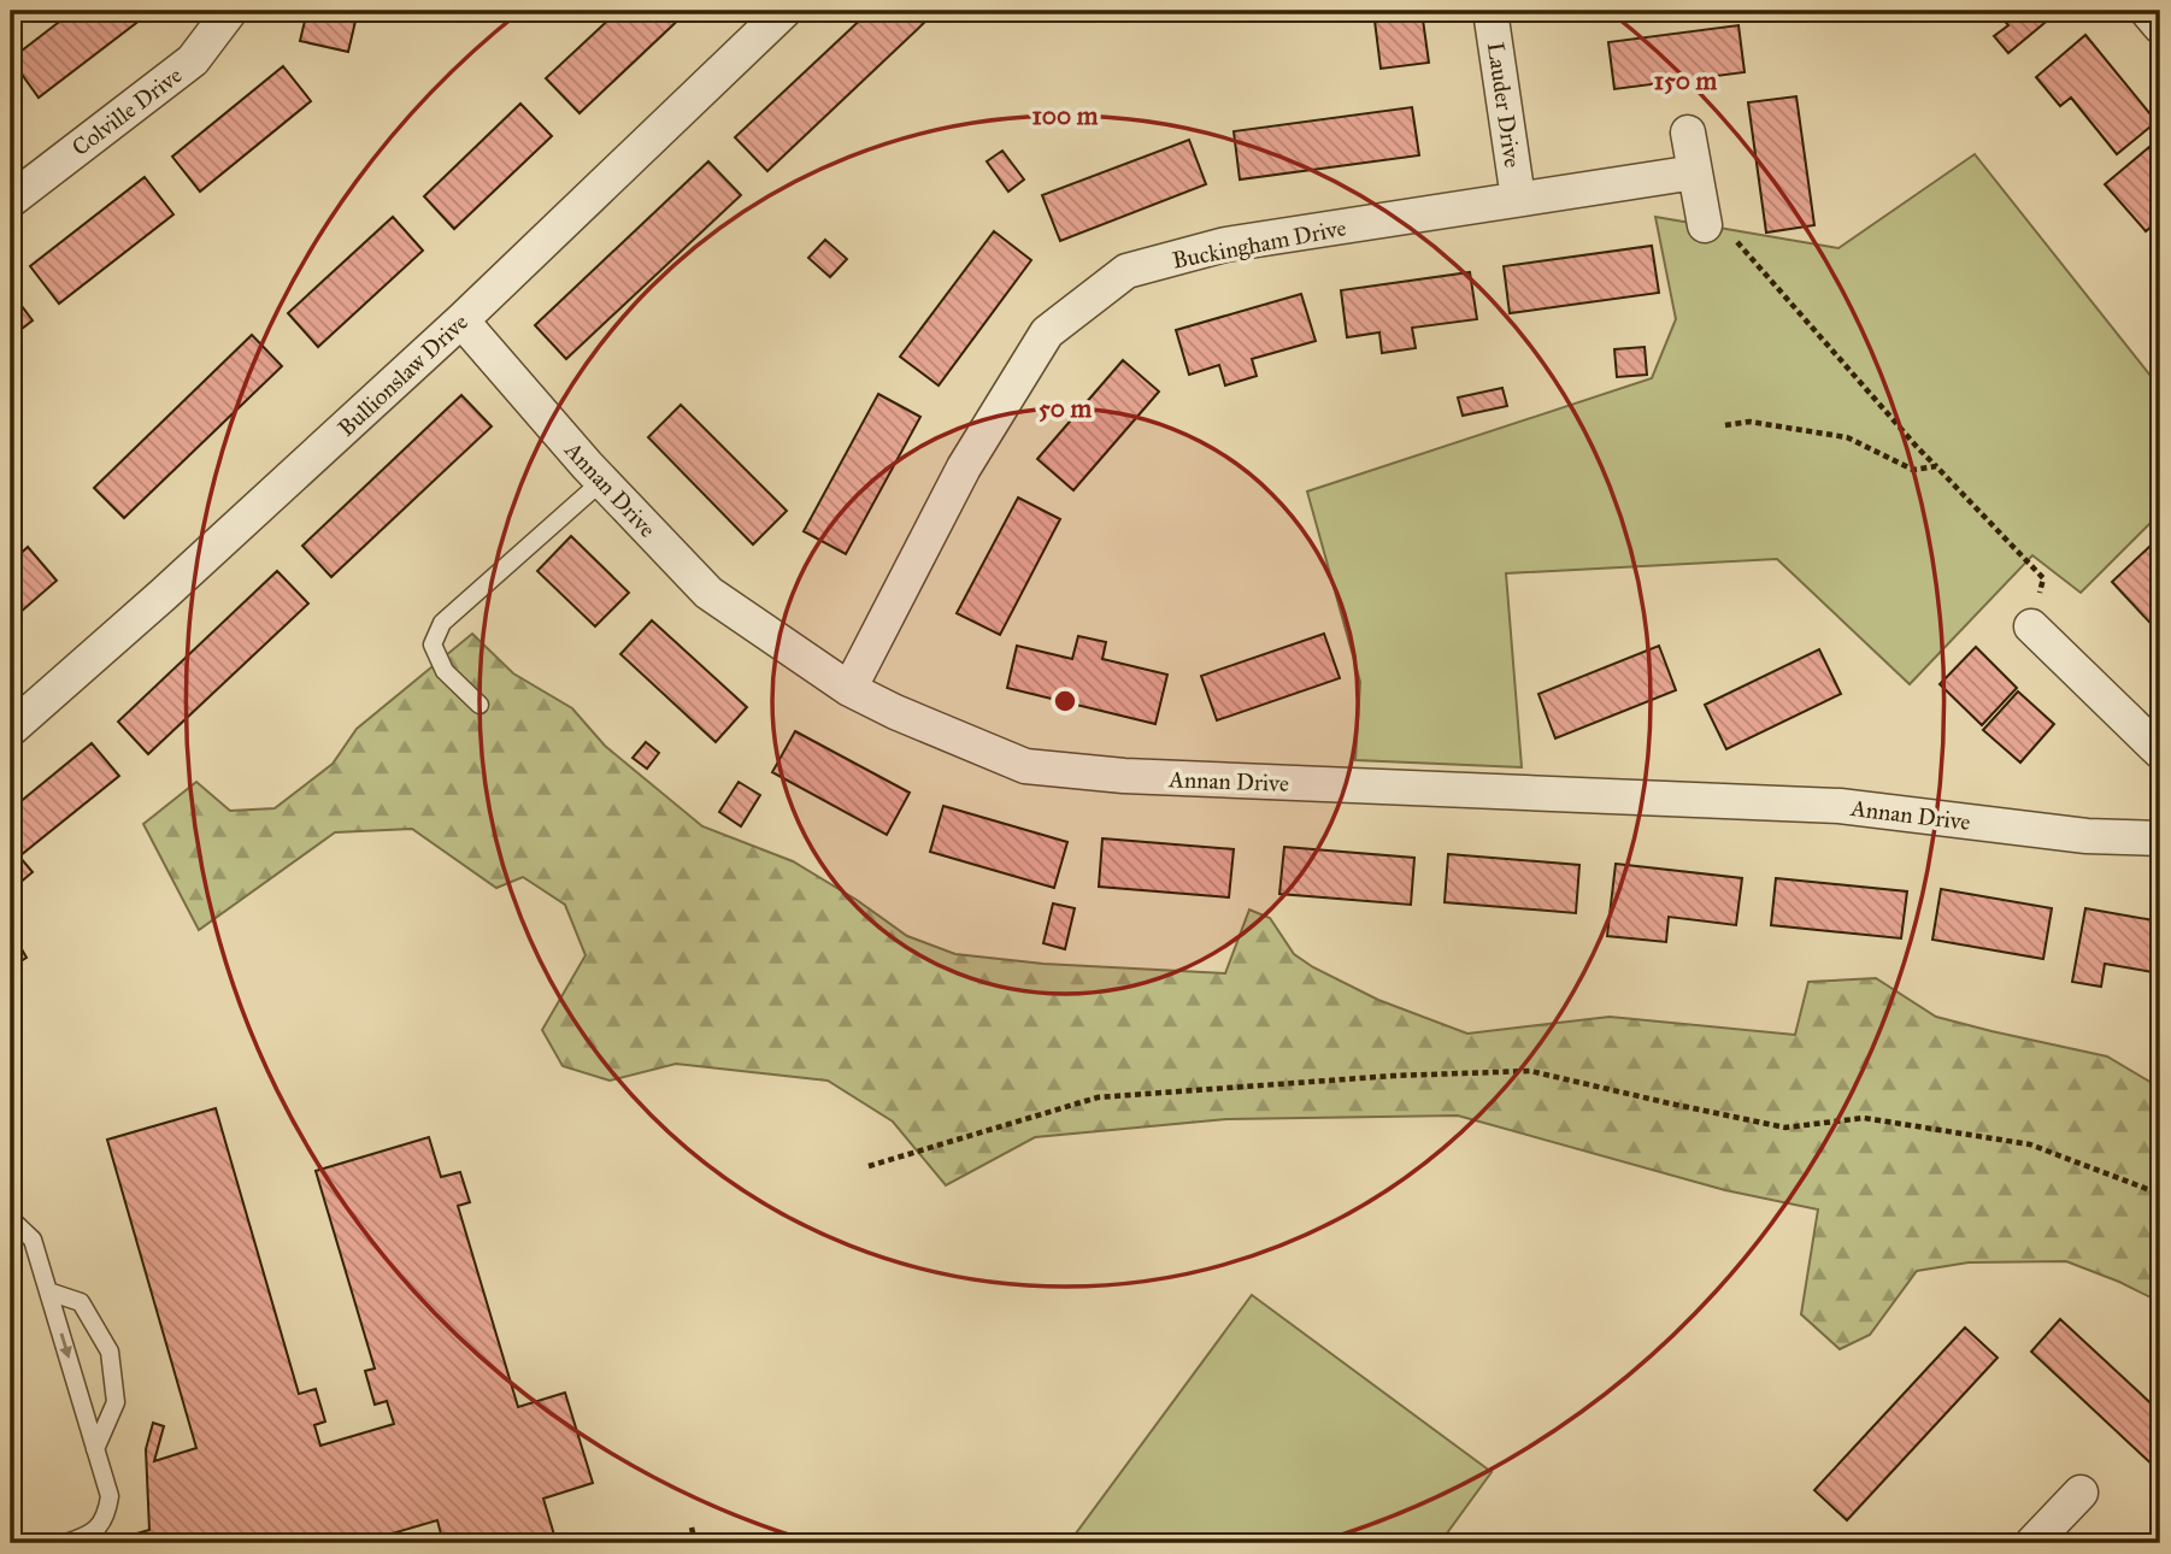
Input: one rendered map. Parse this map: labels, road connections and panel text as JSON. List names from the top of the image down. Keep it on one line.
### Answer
{"streets":{"street":["Lauder Drive","Colville Drive","Buckingham Drive","Bullionslaw Drive","Annan Drive"]},"crossings":[["Lauder Drive","Buckingham Drive"],["Buckingham Drive","Annan Drive"],["Bullionslaw Drive","Annan Drive"]],"rings":["150 m","100 m","50 m"]}
